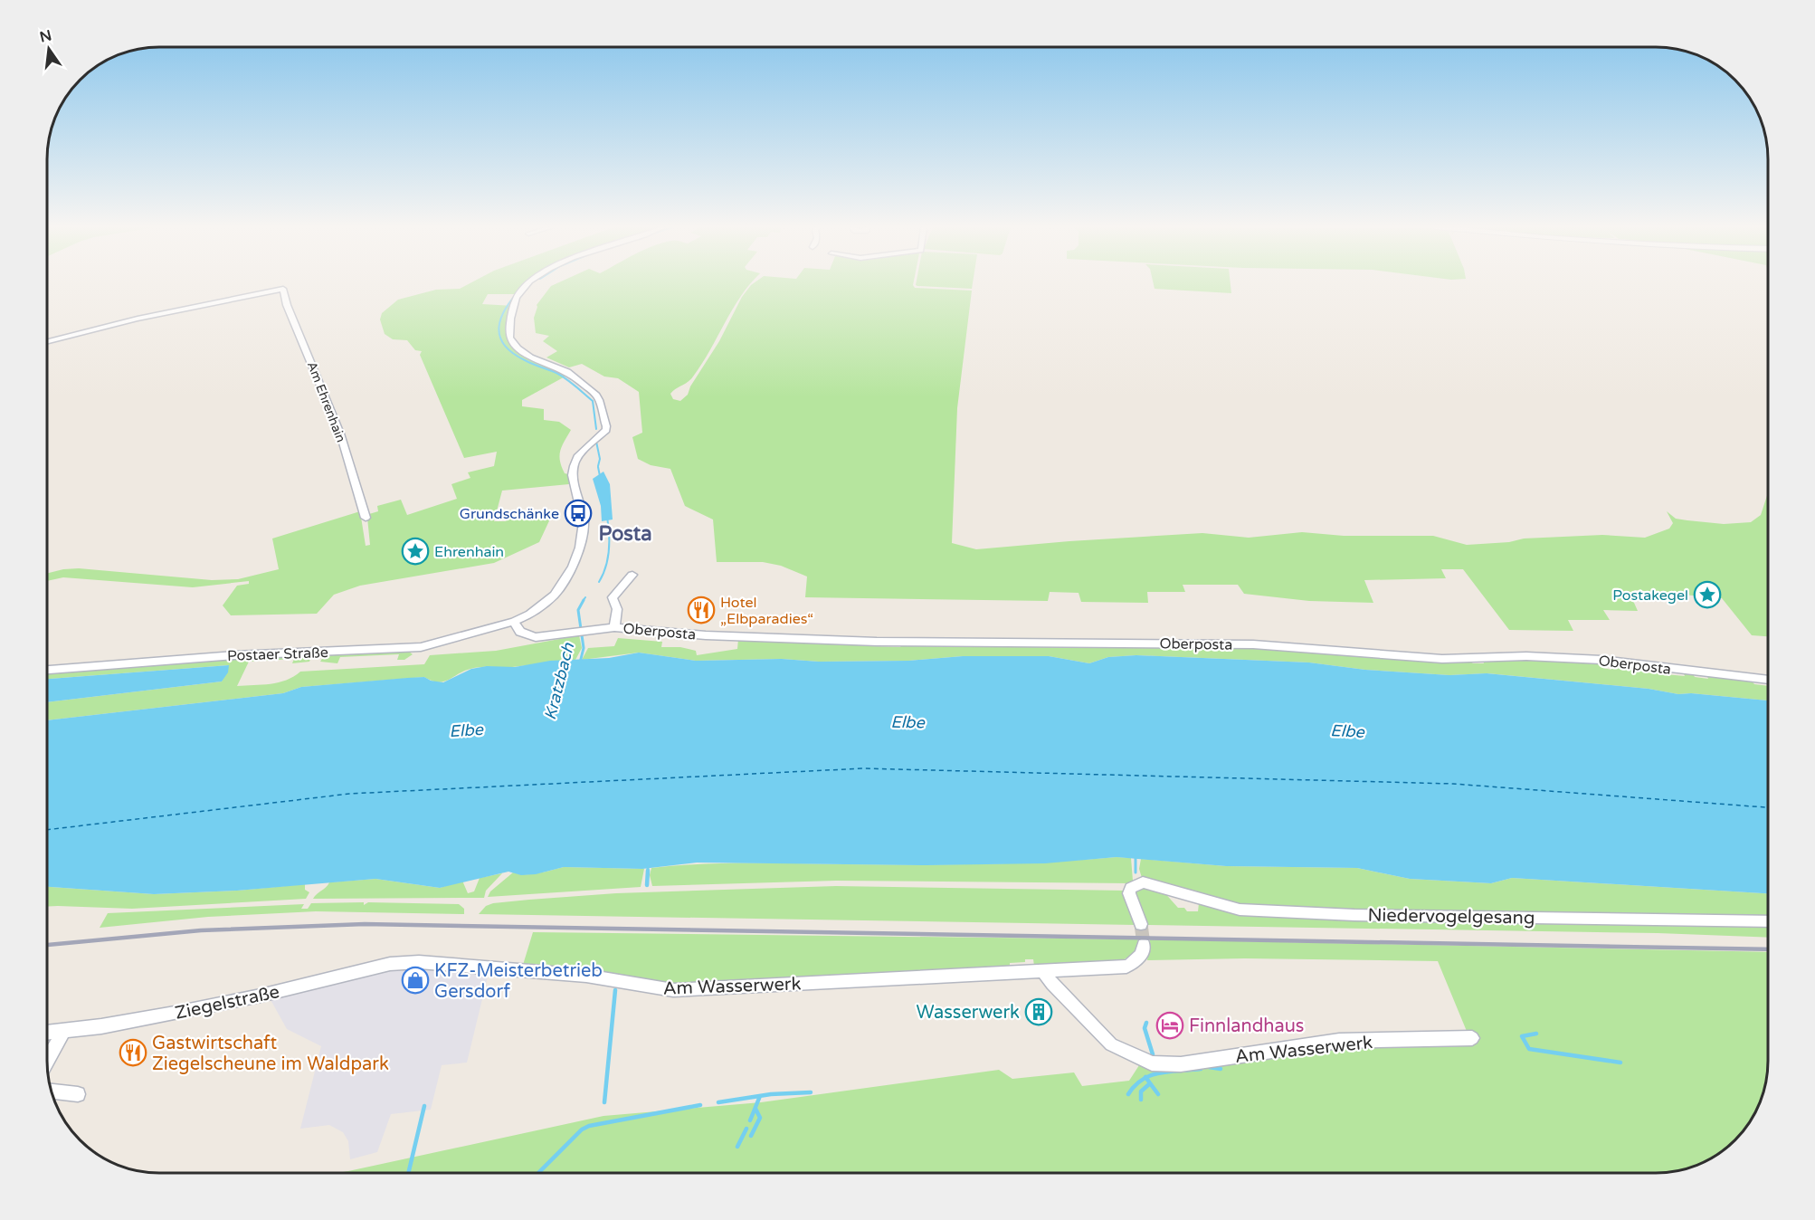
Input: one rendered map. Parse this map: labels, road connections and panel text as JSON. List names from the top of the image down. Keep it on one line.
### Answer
{"streets":{"street":["Am Ehrenhain","Oberposta","Postaer Straße","Niedervogelgesang","Am Wasserwerk","Ziegelstraße"]},"crossings":[["Oberposta","Postaer Straße"],["Am Wasserwerk","Ziegelstraße"]],"districts":["Posta"],"water":["Kratzbach","Elbe"],"places":{"bus stop":["Grundschänke"],"place":["Ehrenhain","Postakegel"],"restaurant":["Hotel „Elbparadies“","Gastwirtschaft Ziegelscheune im Waldpark"],"shop":["KFZ-Meisterbetrieb Gersdorf"],"building":["Wasserwerk"],"hotel":["Finnlandhaus"]},"north":"top"}
